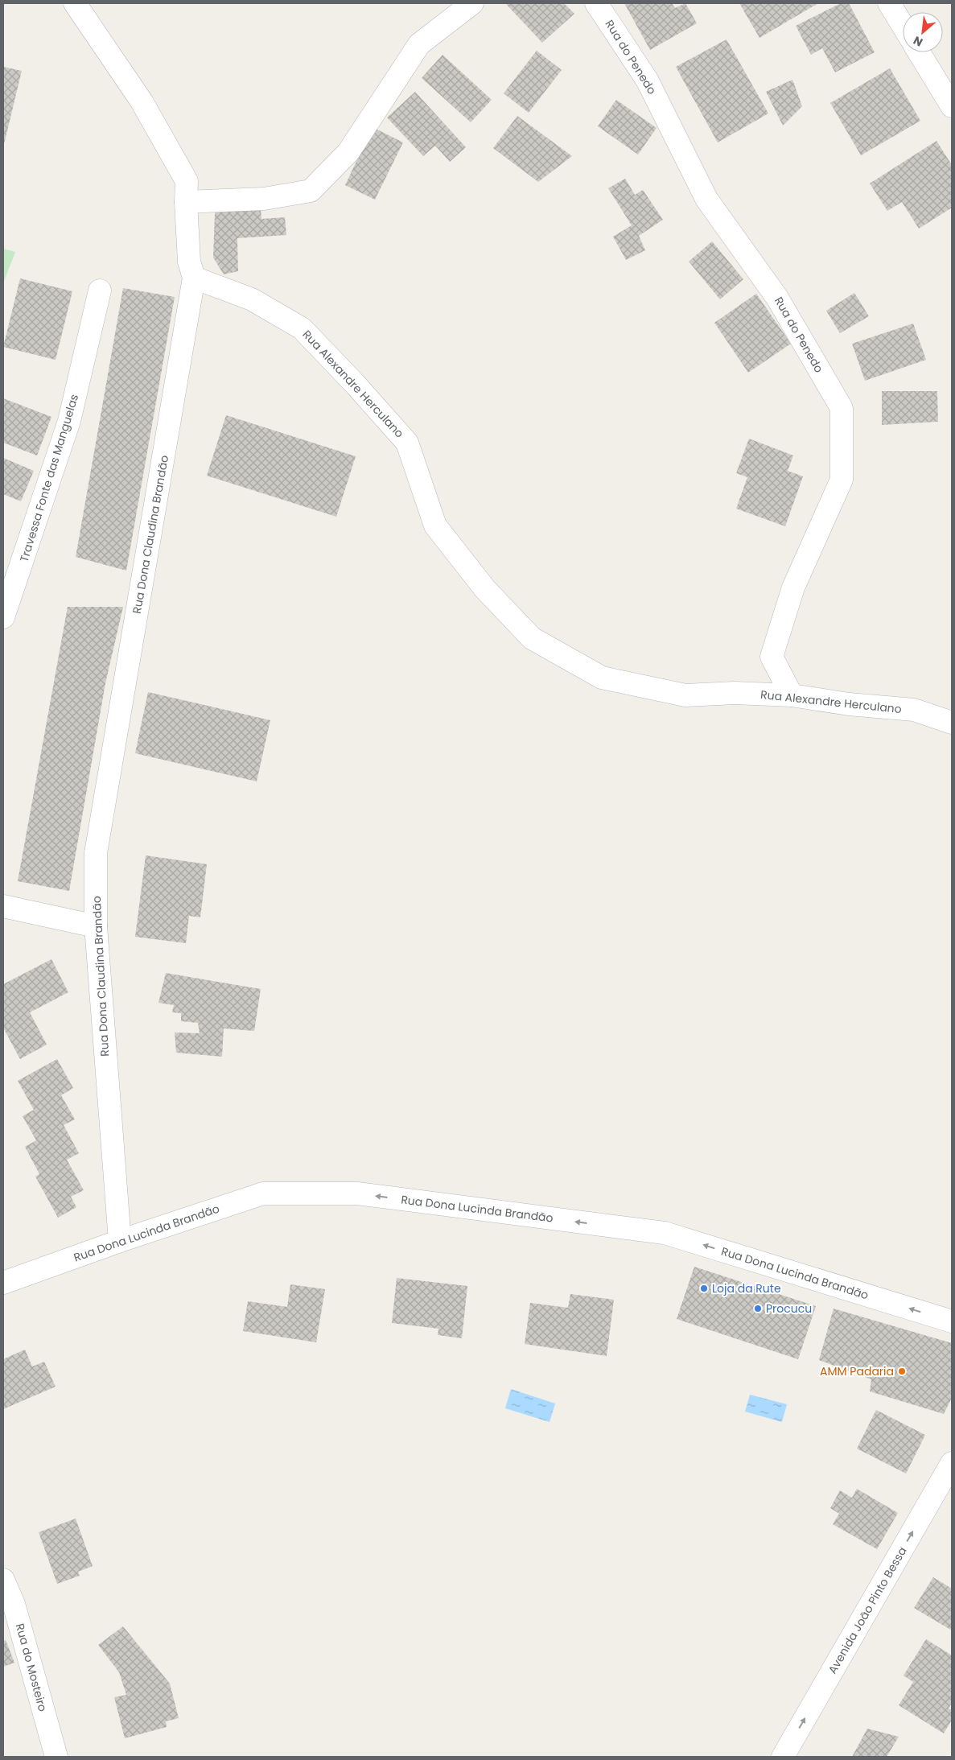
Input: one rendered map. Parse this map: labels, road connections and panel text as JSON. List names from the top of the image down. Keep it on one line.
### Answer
{"streets":{"street":["Rua do Penedo","Rua Alexandre Herculano","Travessa Fonte das Manguelas","Rua Dona Claudina Brandão","Rua Dona Lucinda Brandão","Avenida João Pinto Bessa","Rua do Mosteiro"]},"crossings":[["Rua do Penedo","Rua Alexandre Herculano"],["Rua Alexandre Herculano","Rua Dona Claudina Brandão"],["Rua Dona Claudina Brandão","Rua Dona Lucinda Brandão"]],"one_way":["Rua Dona Lucinda Brandão","Avenida João Pinto Bessa"],"places":["Loja da Rute","Procucu","AMM Padaria"],"north":"bottom left"}
